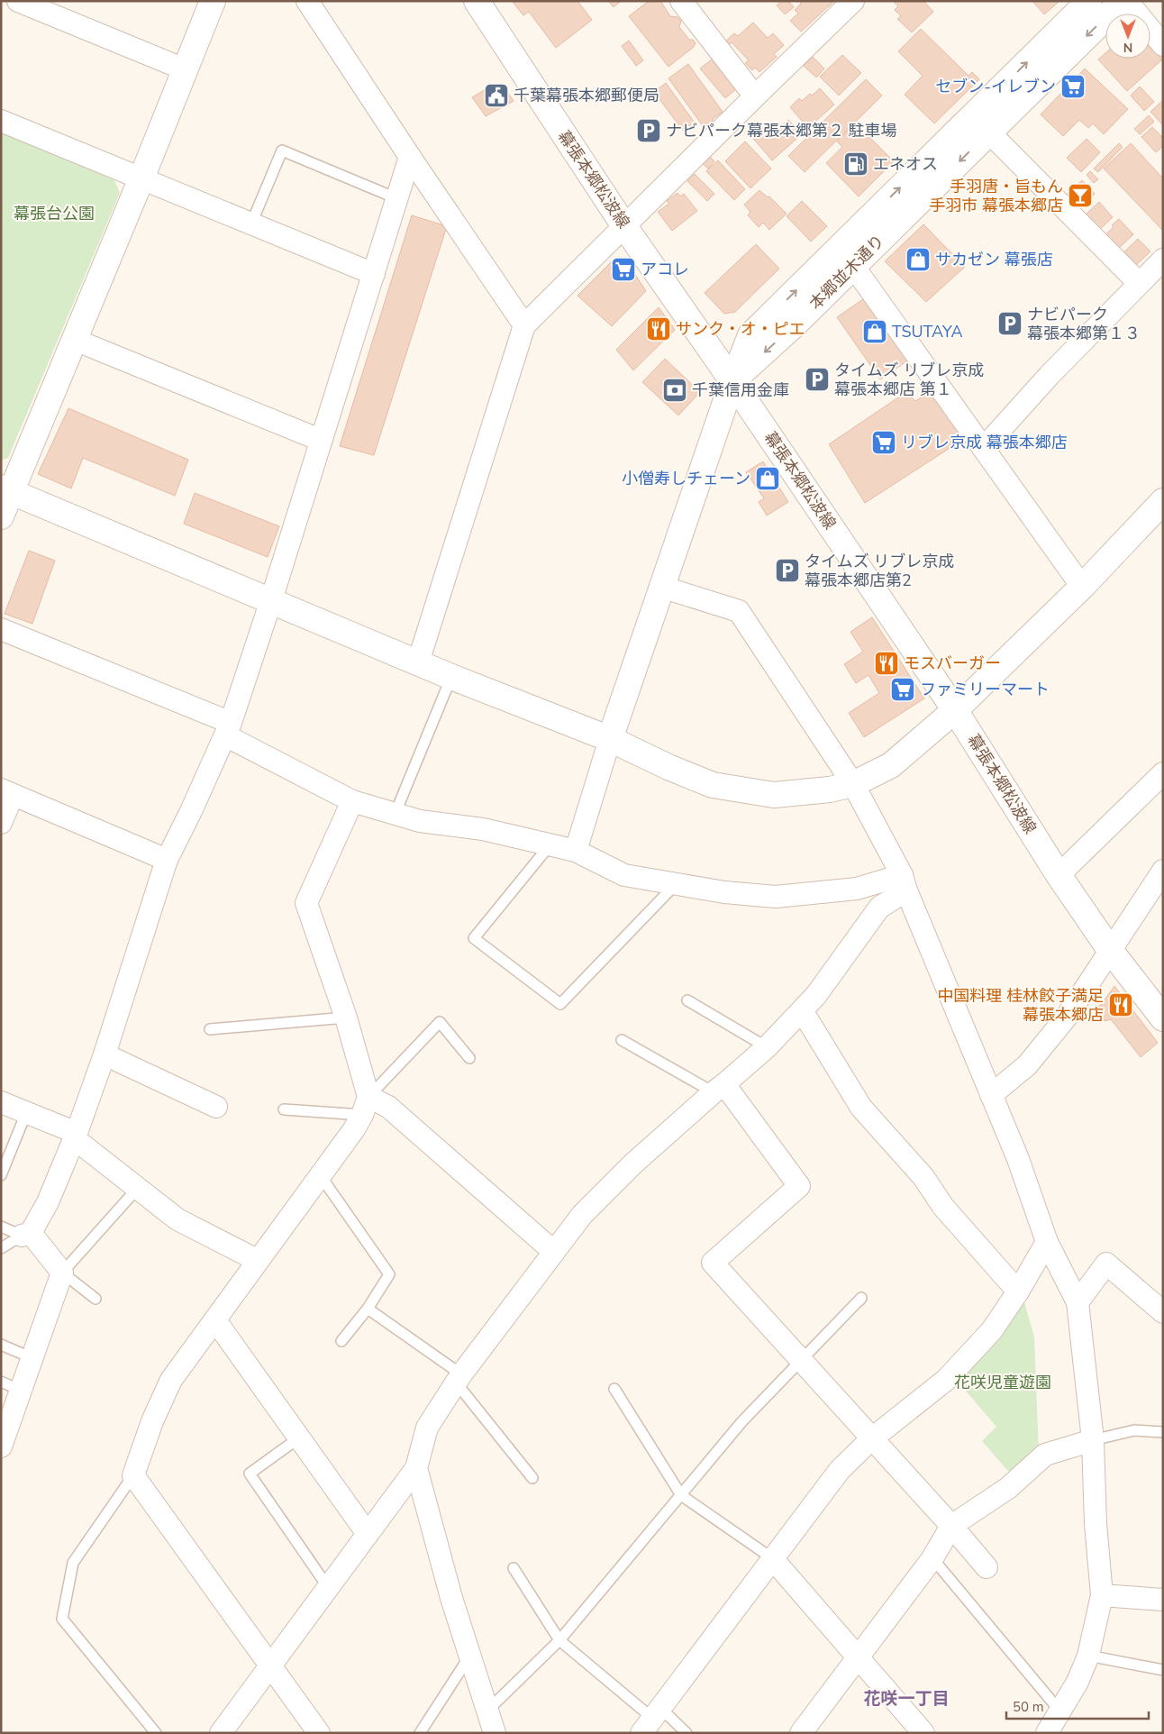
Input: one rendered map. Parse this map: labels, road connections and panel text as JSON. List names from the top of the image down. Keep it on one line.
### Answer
{"streets":{"street":["幕張本郷松波線","本郷並木通り"]},"crossings":[["幕張本郷松波線","本郷並木通り"]],"districts":["花咲一丁目"],"parks":["幕張台公園","花咲児童遊園"],"places":{"supermarket":["セブン-イレブン","アコレ","リブレ京成 幕張本郷店","ファミリーマート"],"public building":["千葉幕張本郷郵便局"],"parking":["ナビパーク幕張本郷第２ 駐車場","ナビパーク 幕張本郷第１３","タイムズ リブレ京成 幕張本郷店 第１","タイムズ リブレ京成 幕張本郷店第2"],"fuel station":["エネオス"],"bar":["手羽唐・旨もん 手羽市 幕張本郷店"],"shop":["サカゼン 幕張店","TSUTAYA","小僧寿しチェーン"],"restaurant":["サンク・オ・ピエ","モスバーガー","中国料理 桂林餃子満足 幕張本郷店"],"bank":["千葉信用金庫"]},"scale_bar":"50 m","north":"bottom"}
